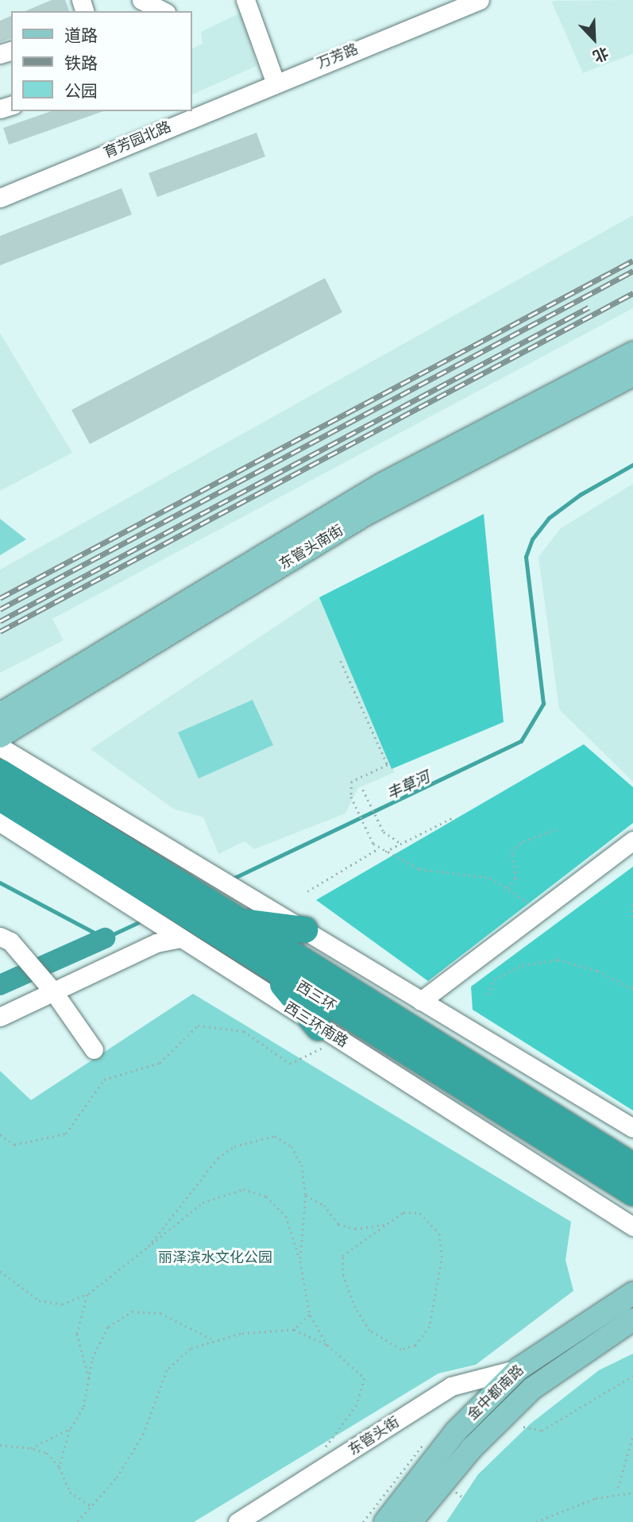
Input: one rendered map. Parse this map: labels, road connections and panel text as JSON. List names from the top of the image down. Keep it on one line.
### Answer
{"streets":{"highway":["西三环"],"main road":["东管头南街","金中都南路"],"street":["万芳路","育芳园北路","西三环南路","东管头街"]},"crossings":[["万芳路","育芳园北路"],["东管头南街","西三环南路"],["西三环","西三环南路"],["金中都南路","东管头街"]],"water":["丰草河"],"parks":["丽泽滨水文化公园"],"legend":["道路","铁路","公园"],"north":"bottom right"}
